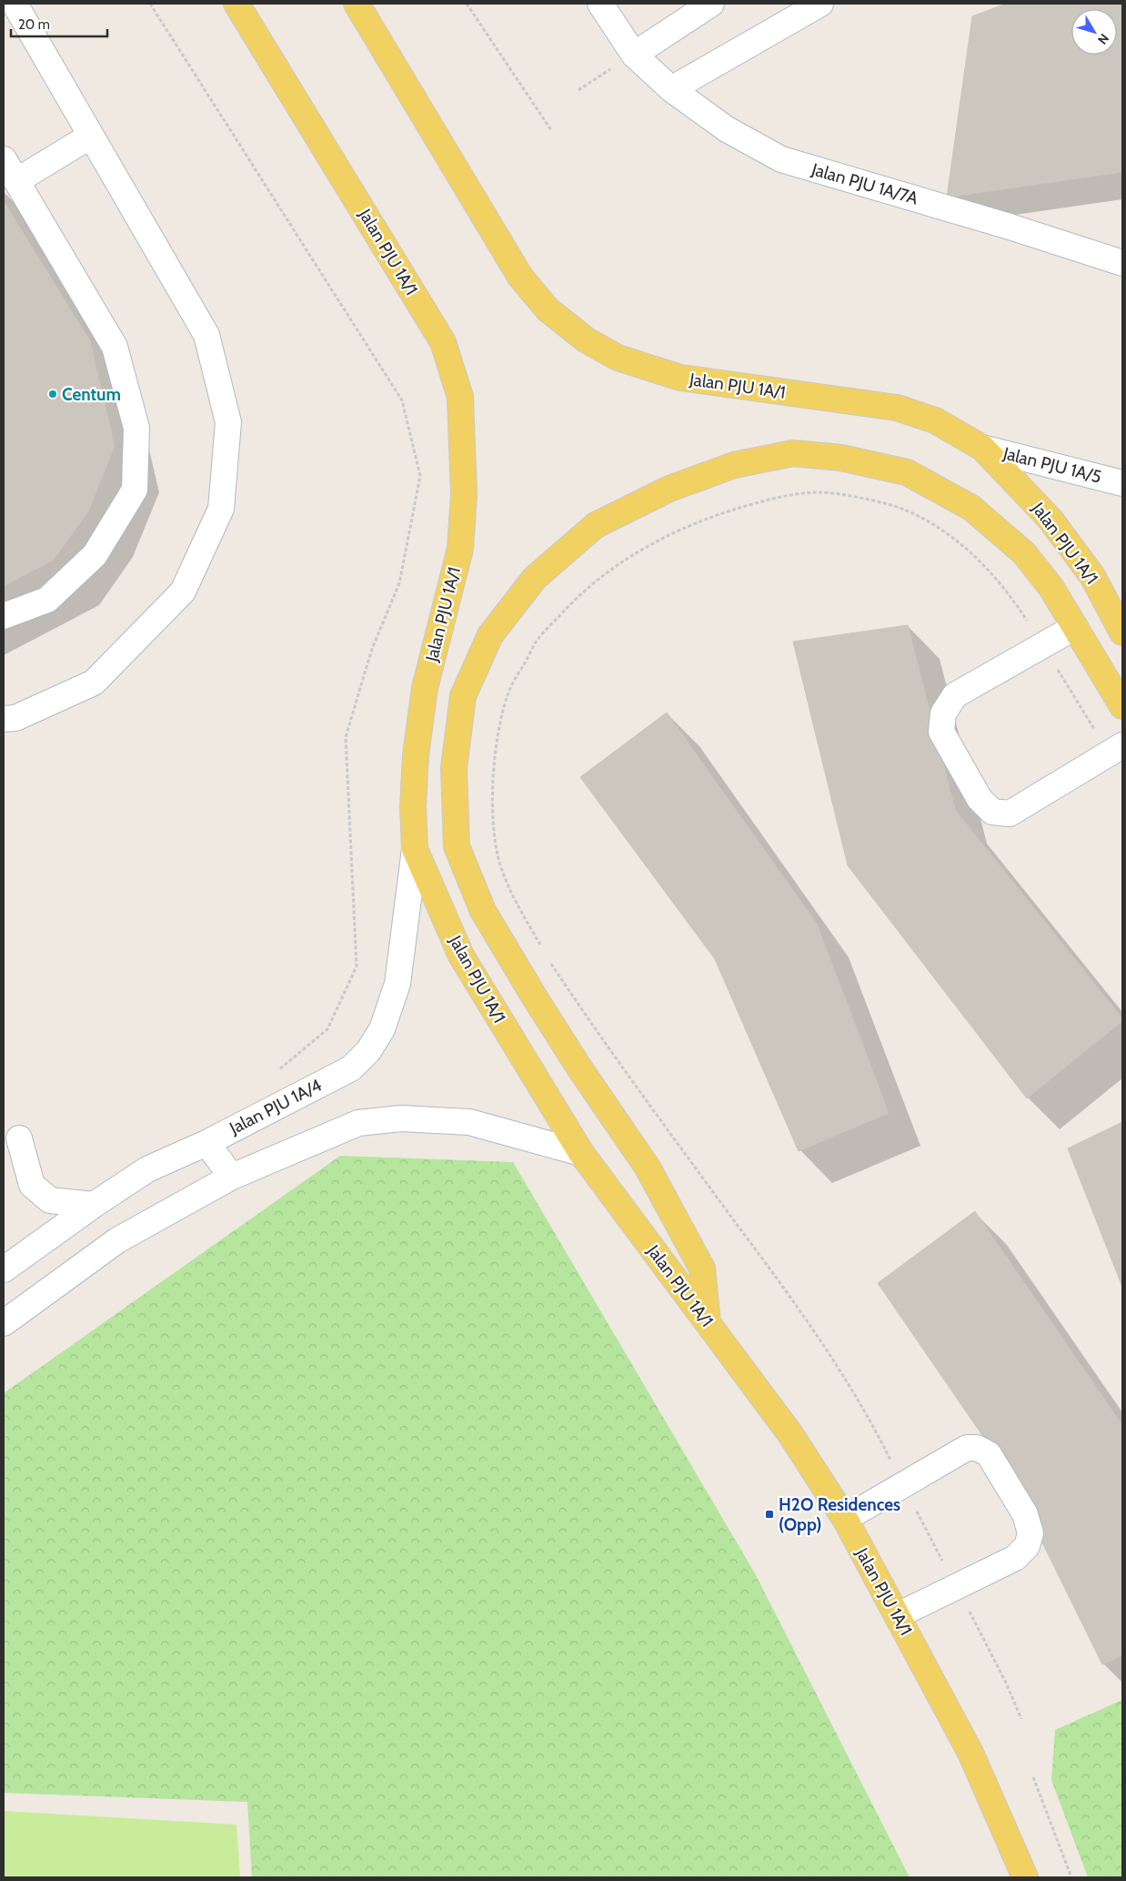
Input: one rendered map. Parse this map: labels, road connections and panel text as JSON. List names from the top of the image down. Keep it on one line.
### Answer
{"streets":{"main road":["Jalan PJU 1A/1"],"street":["Jalan PJU 1A/7A","Jalan PJU 1A/5","Jalan PJU 1A/4"]},"crossings":[["Jalan PJU 1A/1","Jalan PJU 1A/5"],["Jalan PJU 1A/1","Jalan PJU 1A/4"]],"places":{"other":["Centum"],"transit":["H2O Residences (Opp)"]},"scale_bar":"20 m","north":"bottom right"}
